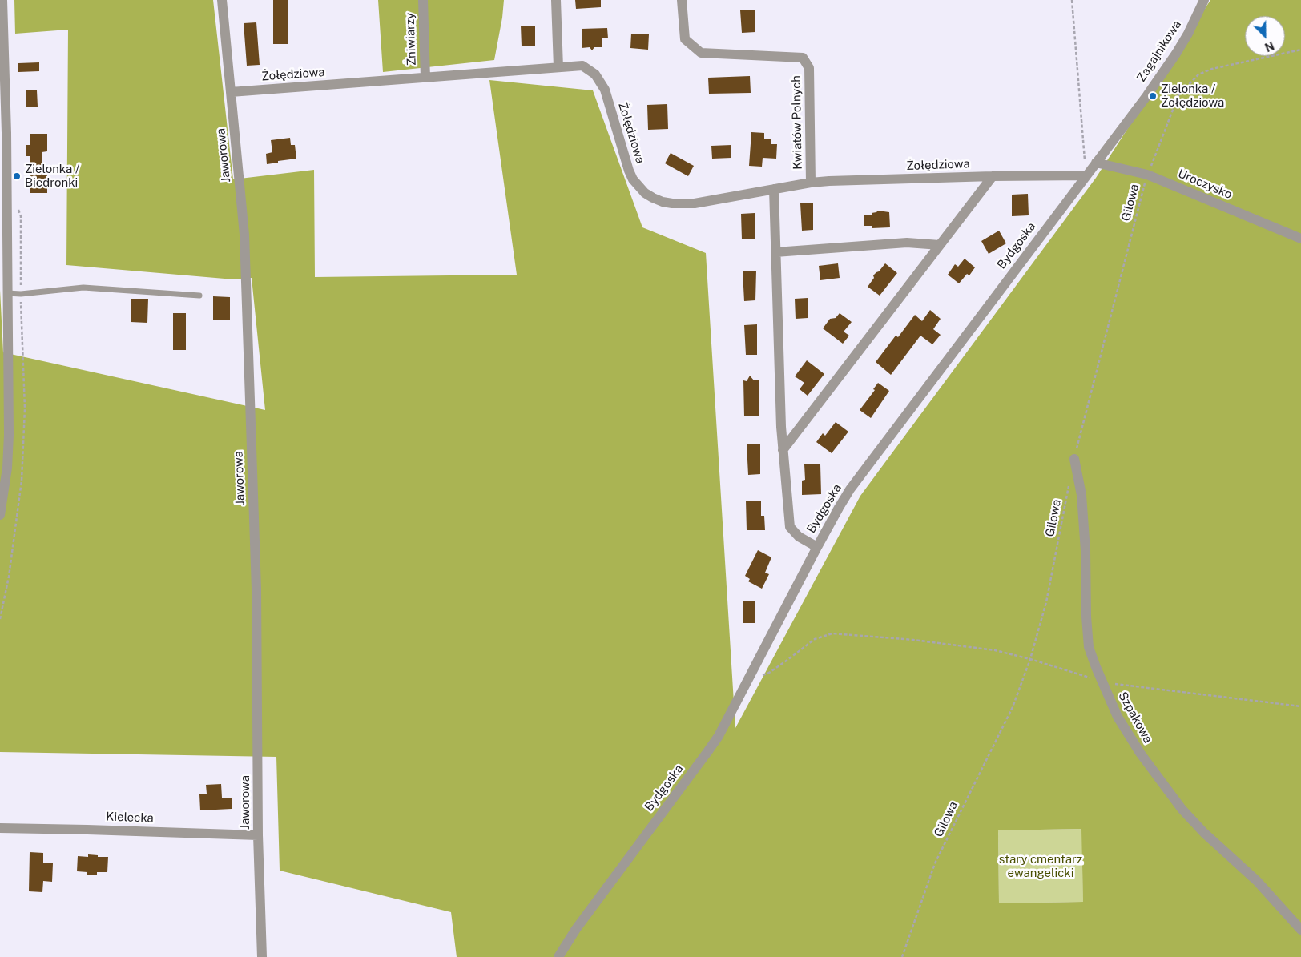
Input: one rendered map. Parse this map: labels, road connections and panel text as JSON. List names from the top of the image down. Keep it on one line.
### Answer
{"streets":{"street":["Żniwiarzy","Zagajnikowa","Żołędziowa","Kwiatów Polnych","Jaworowa","Uroczysko","Bydgoska","Szpakowa","Kielecka"],"path":["Gilowa"]},"crossings":[["Żniwiarzy","Żołędziowa"],["Zagajnikowa","Bydgoska"],["Żołędziowa","Kwiatów Polnych"],["Żołędziowa","Jaworowa"],["Żołędziowa","Bydgoska"],["Jaworowa","Kielecka"],["Uroczysko","Gilowa"],["Uroczysko","Bydgoska"],["Gilowa","Szpakowa"]],"parks":["stary cmentarz ewangelicki"],"places":["Zielonka / Żołędziowa","Zielonka / Biedronki"],"north":"bottom right"}
